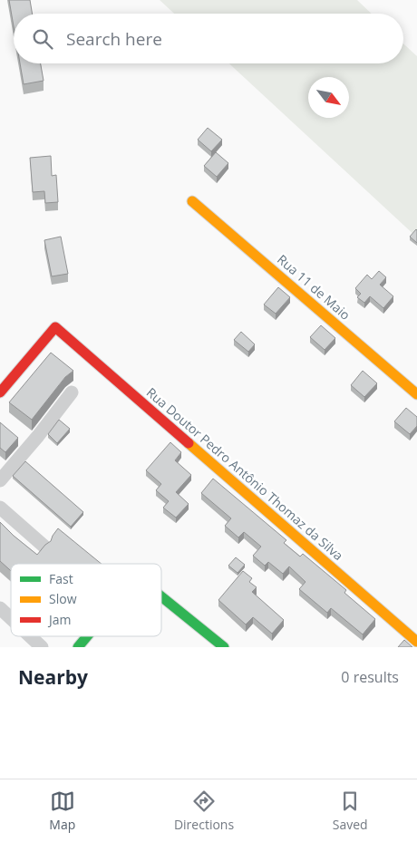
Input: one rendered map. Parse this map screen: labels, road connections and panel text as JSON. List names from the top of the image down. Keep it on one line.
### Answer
{"streets":{"street":["Rua 11 de Maio","Rua Doutor Pedro Antônio Thomaz da Silva"]},"legend":["Fast","Slow","Jam"],"north":"bottom right","page":{"search":"Search here","heading":["Nearby","0 results"],"nav":["Map","Directions","Saved"]}}
